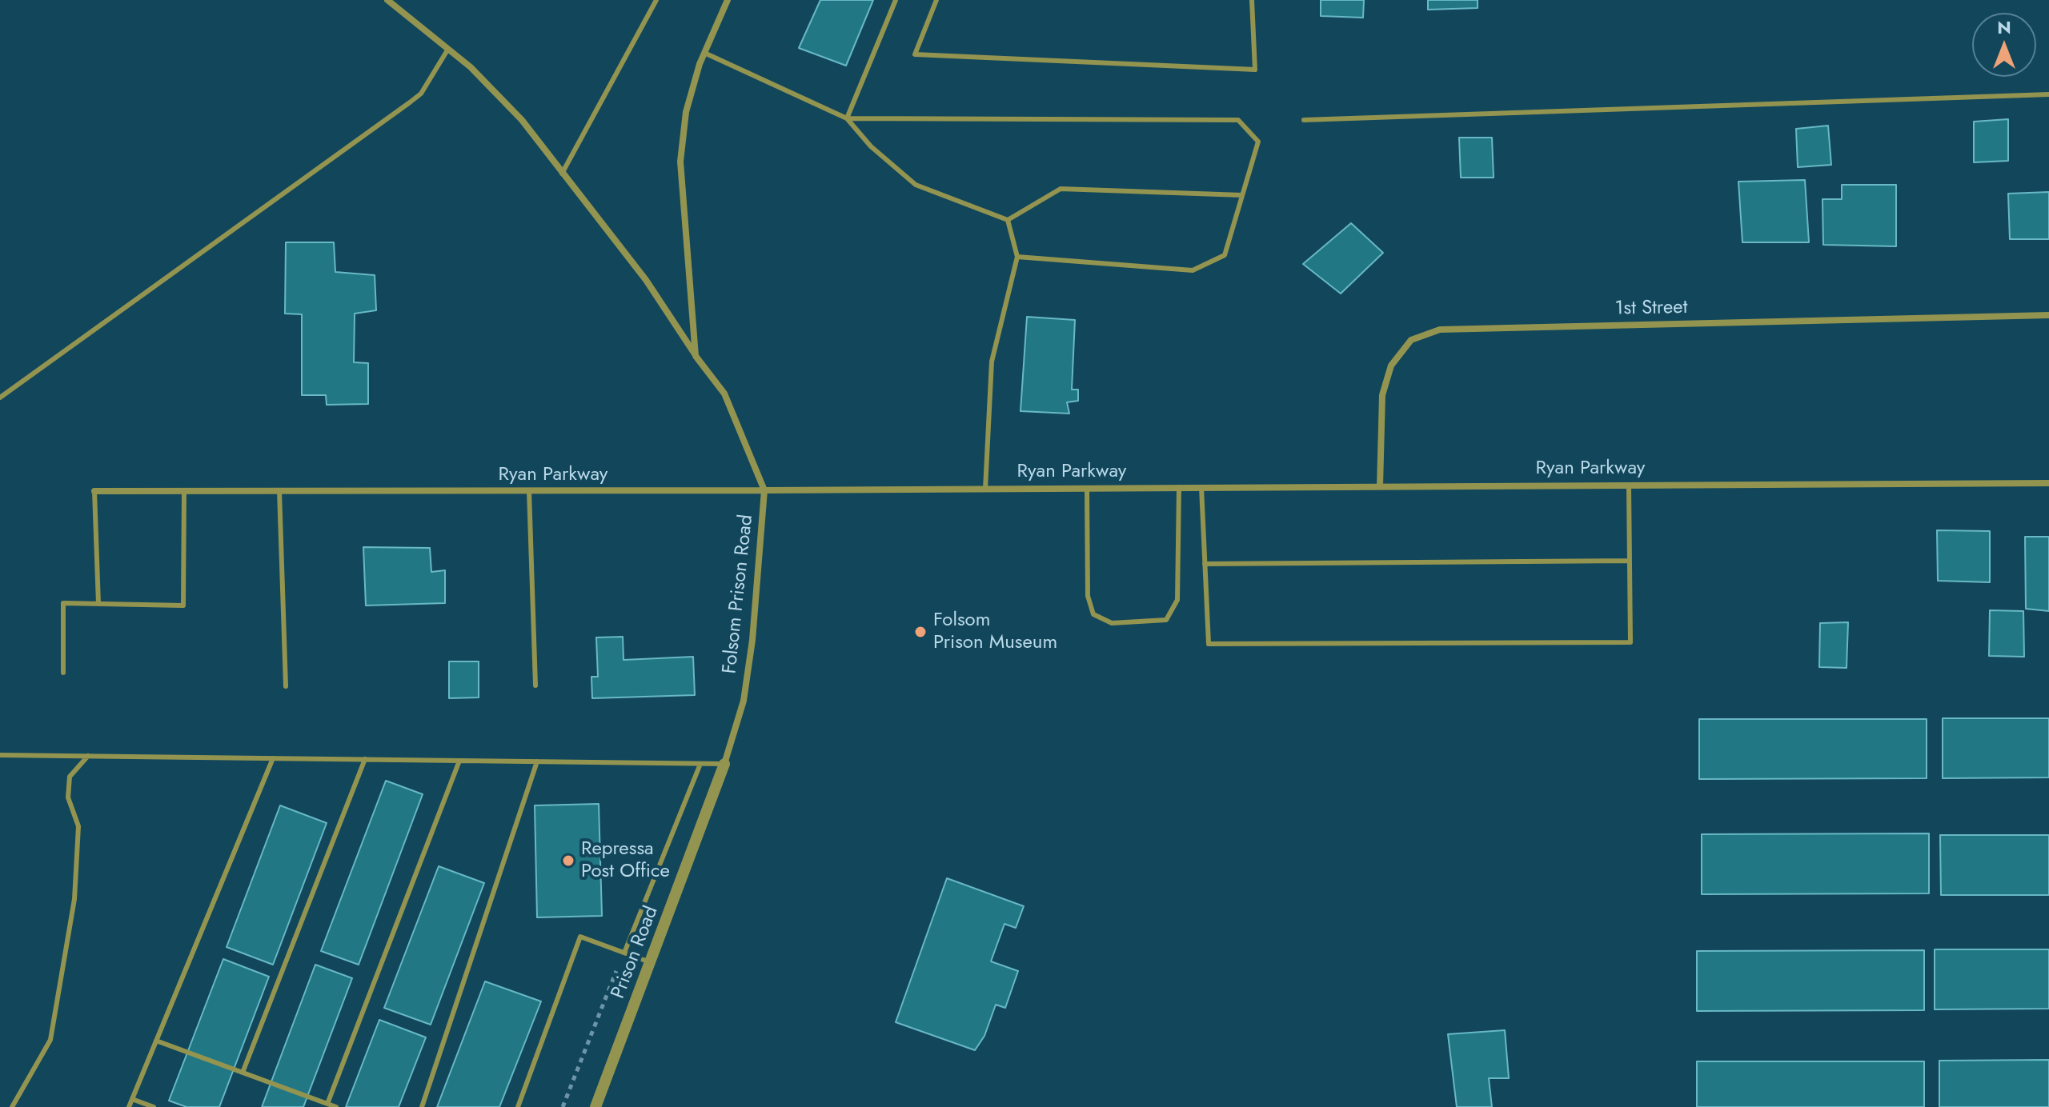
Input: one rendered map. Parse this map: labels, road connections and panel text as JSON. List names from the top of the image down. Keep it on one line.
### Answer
{"streets":{"street":["1st Street","Ryan Parkway","Folsom Prison Road","Prison Road"]},"crossings":[["1st Street","Ryan Parkway"],["Ryan Parkway","Folsom Prison Road"],["Folsom Prison Road","Prison Road"]],"places":["Folsom Prison Museum","Repressa Post Office"],"north":"top"}
